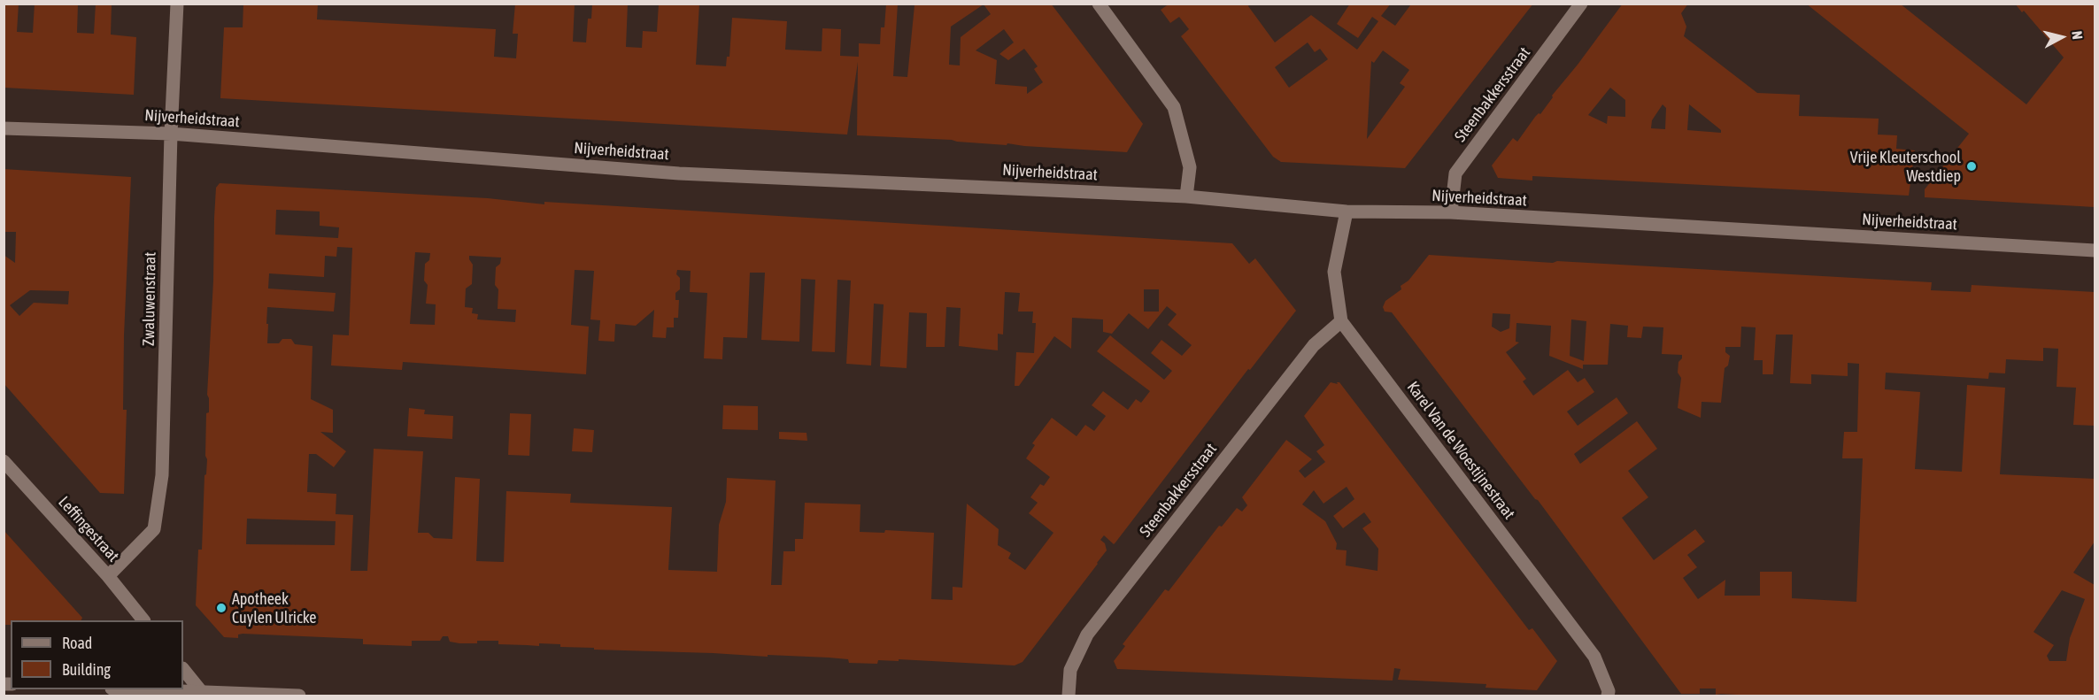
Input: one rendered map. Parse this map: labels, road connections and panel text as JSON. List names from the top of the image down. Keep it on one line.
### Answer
{"streets":{"street":["Steenbakkersstraat","Nijverheidstraat","Zwaluwenstraat","Karel Van de Woestijnestraat","Leffingestraat"]},"crossings":[["Steenbakkersstraat","Nijverheidstraat"],["Steenbakkersstraat","Karel Van de Woestijnestraat"],["Nijverheidstraat","Zwaluwenstraat"],["Nijverheidstraat","Karel Van de Woestijnestraat"],["Zwaluwenstraat","Leffingestraat"]],"places":["Vrije Kleuterschool Westdiep","Apotheek Cuylen Ulricke"],"legend":["Road","Building"],"north":"right"}
